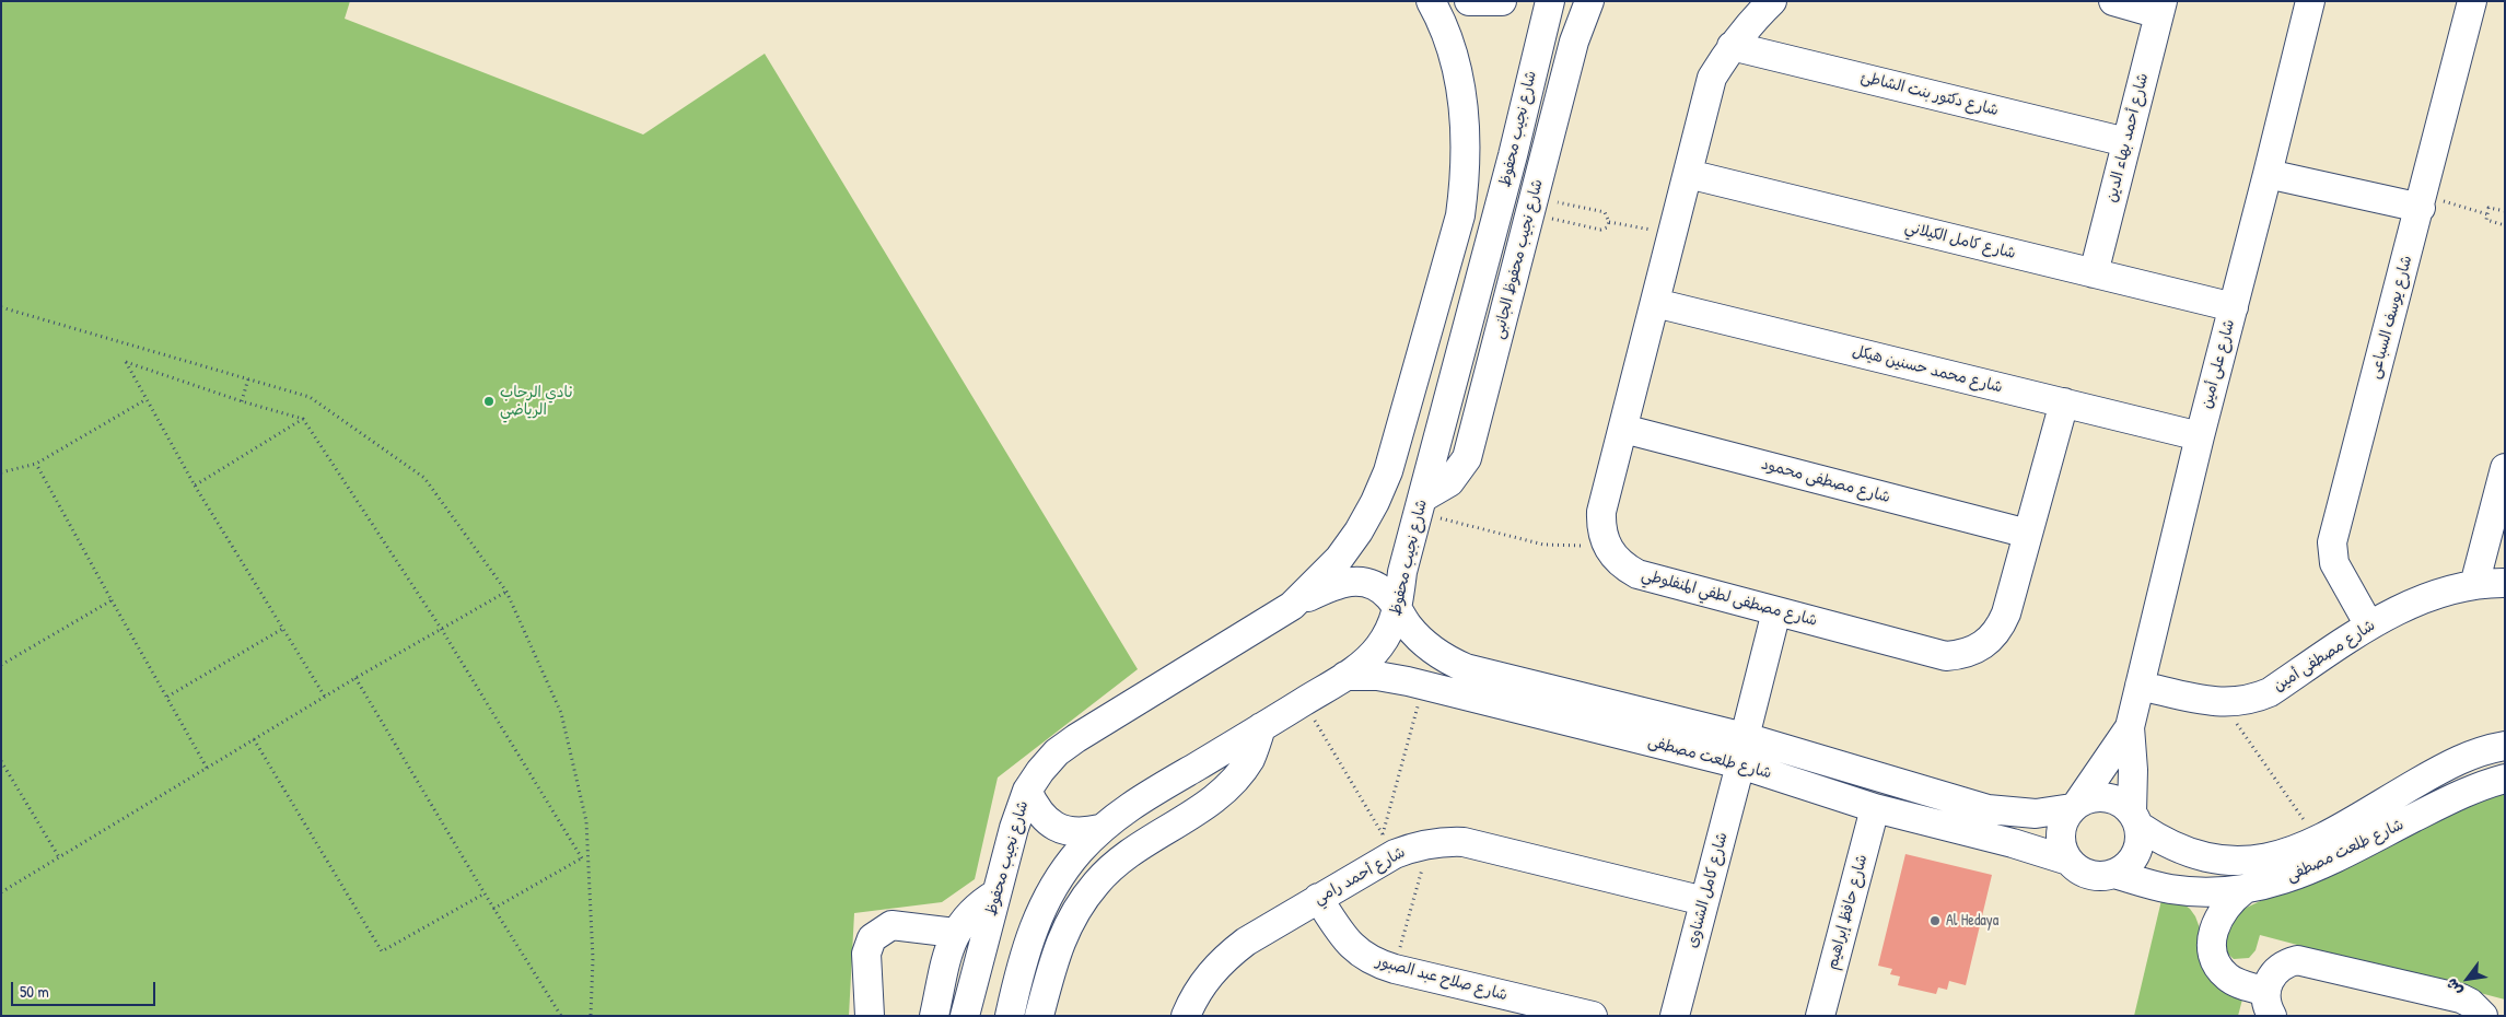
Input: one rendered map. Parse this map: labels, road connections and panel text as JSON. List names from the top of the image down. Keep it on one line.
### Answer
{"streets":{"street":["شارع دكتور بنت الشاطئ","شارع نجيب محفوظ","شارع أحمد بهاء الدين","شارع كامل الكيلاني","شارع نجيب محفوظ الجانبى","شارع يوسف السباعى","شارع على أمين","شارع محمد حسنين هيكل","شارع مصطفى محمود","شارع مصطفى لطفي المنفلوطي","شارع مصطفى أمين","شارع طلعت مصطفى","شارع أحمد رامي","شارع كامل الشناوى","شارع حافظ إبراهيم","شارع صلاح عبد الصبور"]},"crossings":[["شارع دكتور بنت الشاطئ","شارع أحمد بهاء الدين"],["شارع دكتور بنت الشاطئ","شارع مصطفى لطفي المنفلوطي"],["شارع نجيب محفوظ","شارع نجيب محفوظ الجانبى"],["شارع نجيب محفوظ","شارع طلعت مصطفى"],["شارع أحمد بهاء الدين","شارع كامل الكيلاني"],["شارع كامل الكيلاني","شارع على أمين"],["شارع كامل الكيلاني","شارع مصطفى لطفي المنفلوطي"],["شارع يوسف السباعى","شارع مصطفى أمين"],["شارع على أمين","شارع محمد حسنين هيكل"],["شارع على أمين","شارع مصطفى أمين"],["شارع على أمين","شارع طلعت مصطفى"],["شارع محمد حسنين هيكل","شارع مصطفى لطفي المنفلوطي"],["شارع مصطفى محمود","شارع مصطفى لطفي المنفلوطي"],["شارع مصطفى لطفي المنفلوطي","شارع كامل الشناوى"],["شارع طلعت مصطفى","شارع كامل الشناوى"],["شارع طلعت مصطفى","شارع حافظ إبراهيم"],["شارع أحمد رامي","شارع كامل الشناوى"],["شارع أحمد رامي","شارع صلاح عبد الصبور"]],"places":["نادي الرحاب الرياضي","Al Hedaya"],"scale_bar":"50 m","north":"bottom left"}
